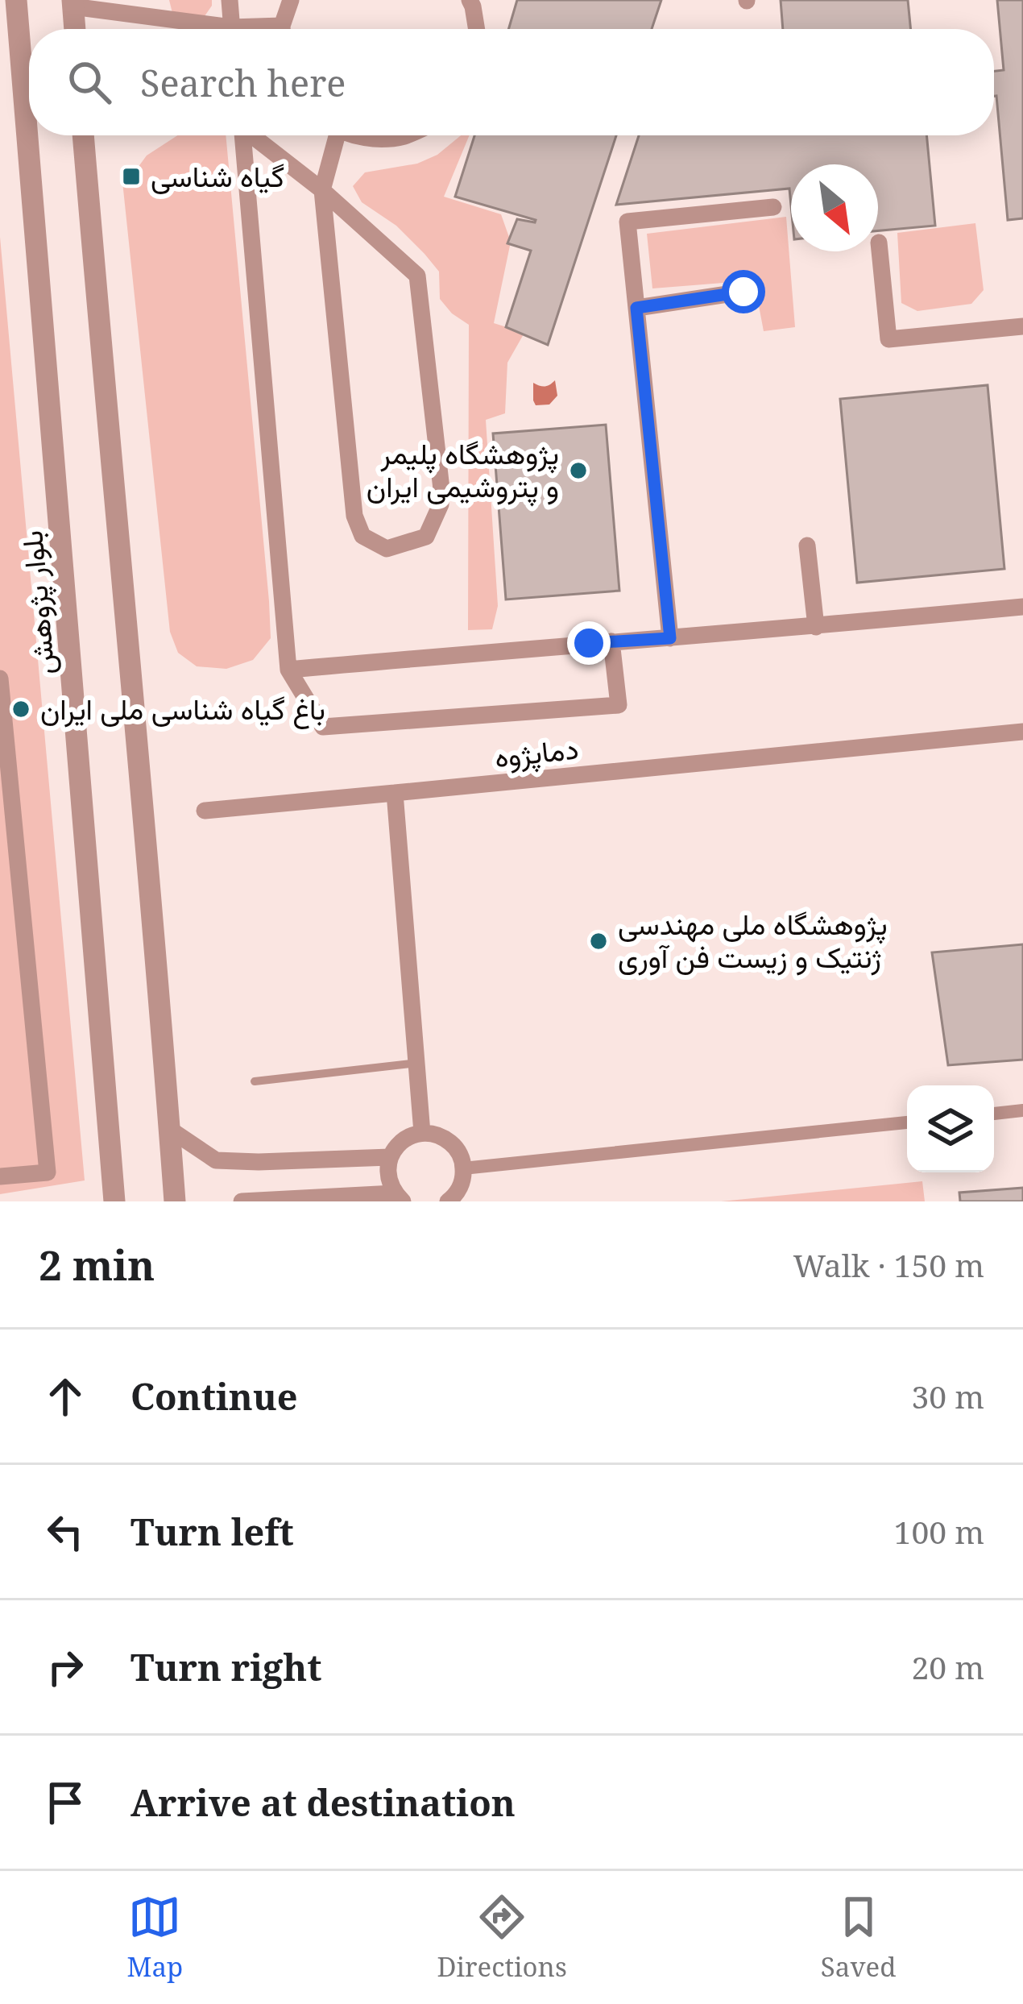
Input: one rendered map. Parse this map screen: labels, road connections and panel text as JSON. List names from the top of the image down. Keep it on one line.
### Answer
{"streets":{"street":["بلوار پژوهش","دماپژوه"]},"places":{"transit":["گیاه شناسی"],"other":["پژوهشگاه پلیمر و پتروشیمی ایران","باغ گیاه‌ شناسی ملی ایران","پژوهشگاه ملی مهندسی ژنتیک و زیست فن آوری"]},"north":"bottom right","page":{"search":"Search here","heading":["2 min","Walk · 150 m"],"list":[["Continue","30 m"],["Turn left","100 m"],["Turn right","20 m"],"Arrive at destination"],"nav":["Map","Directions","Saved"]}}
